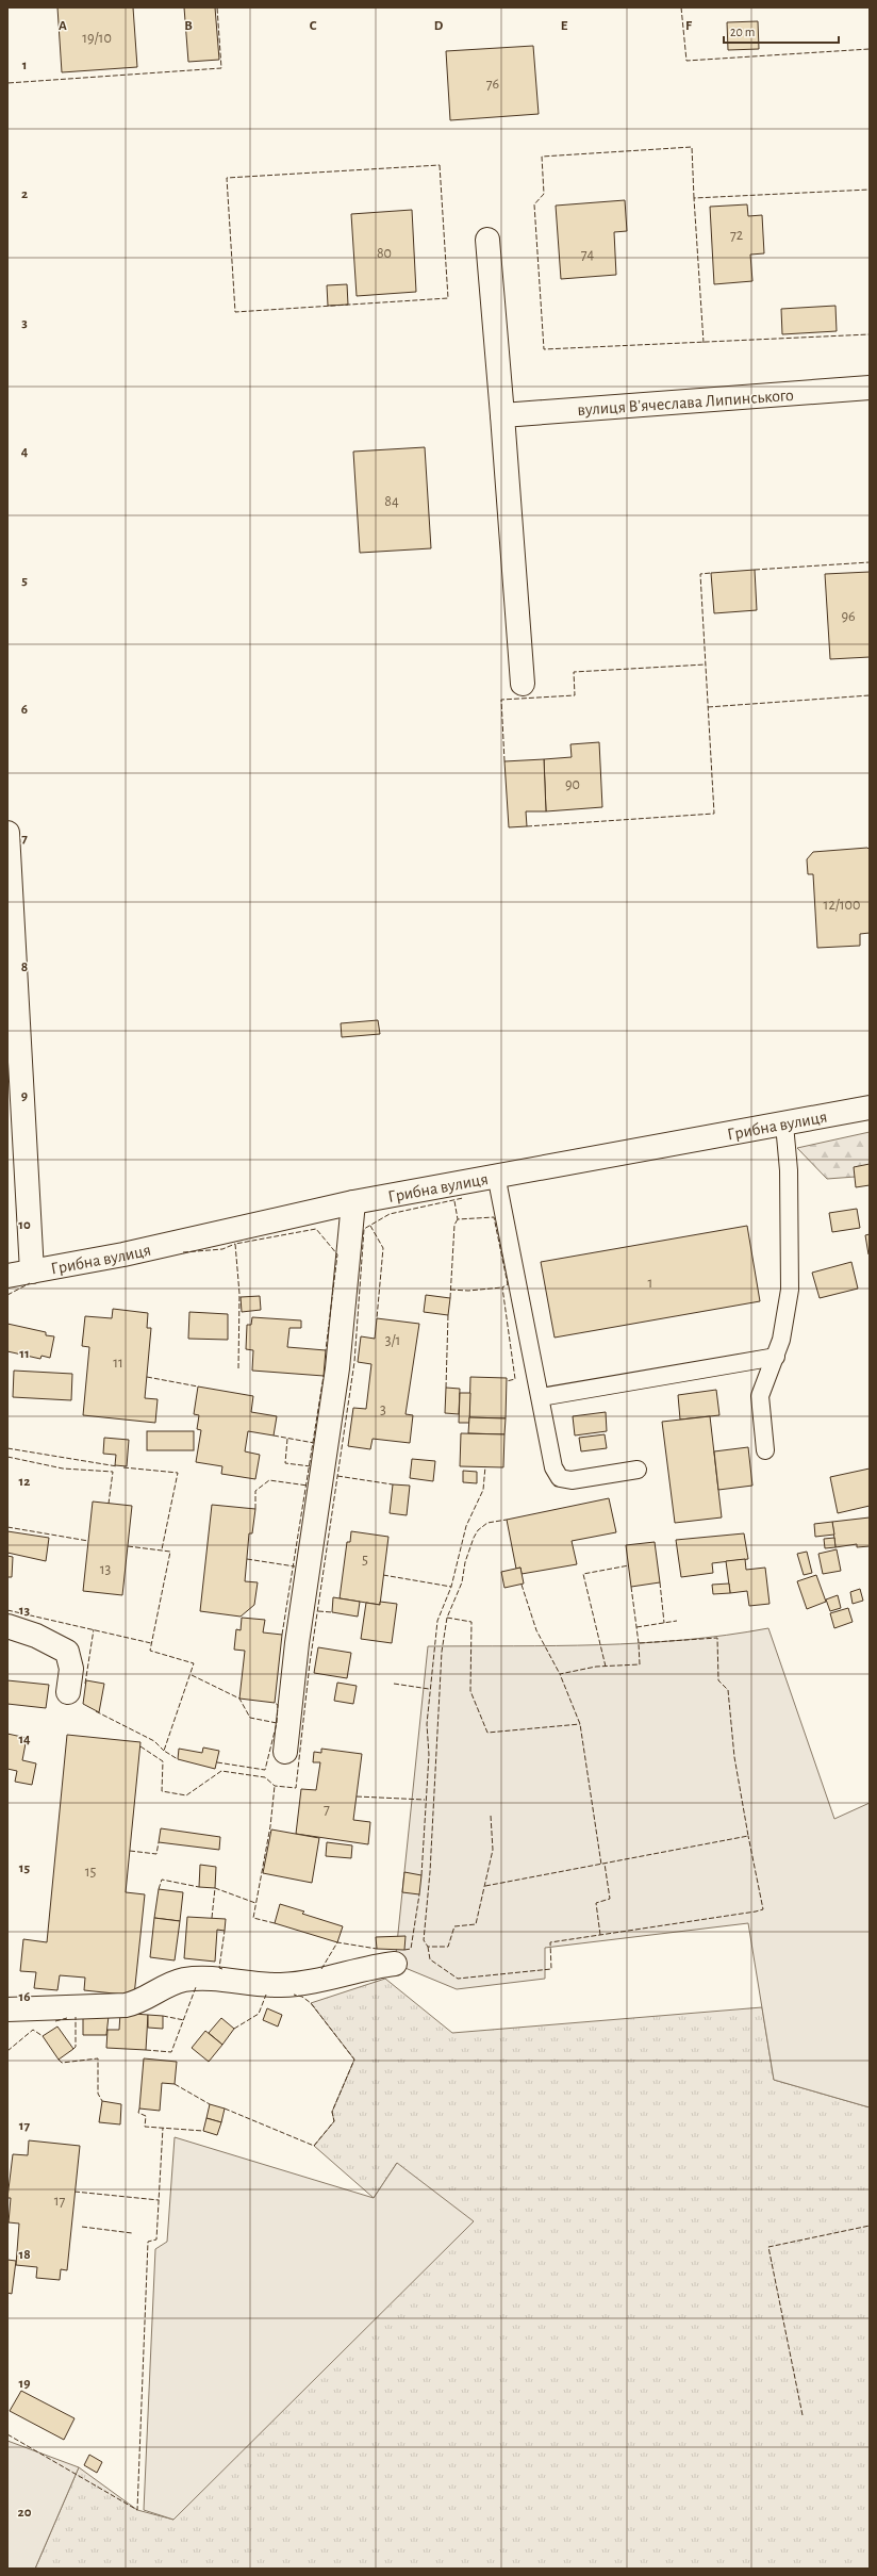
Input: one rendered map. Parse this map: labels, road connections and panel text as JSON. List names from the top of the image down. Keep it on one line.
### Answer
{"streets":{"street":["вулиця Вʼячеслава Липинського","Грибна вулиця"]},"house_numbers":["19/10","76","72","80","74","84","96","90","12/100","1","3/1","11","3","5","13","7","15","17"],"scale_bar":"20 m","grid":{"columns":["A","B","C","D","E","F"],"rows":["1","2","3","4","5","6","7","8","9","10","11","12","13","14","15","16","17","18","19","20"]}}
